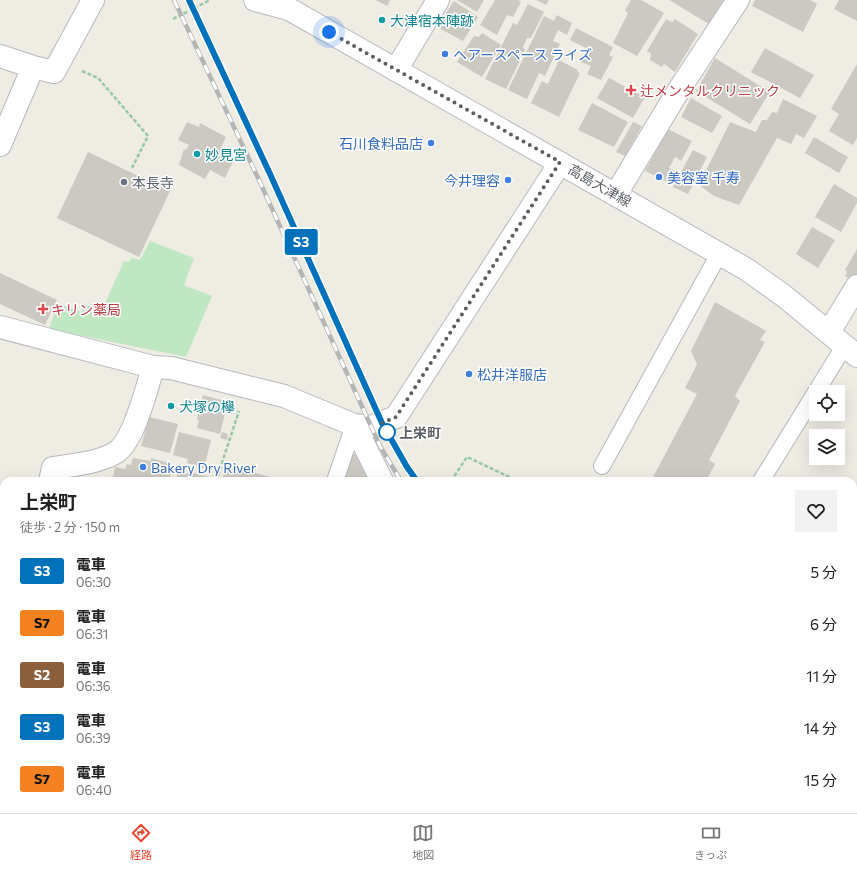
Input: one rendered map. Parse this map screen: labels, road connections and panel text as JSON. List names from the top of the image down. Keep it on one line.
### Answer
{"streets":{"street":["高島大津線"]},"places":{"other":["大津宿本陣跡","ヘアースペース ライズ","石川食料品店","妙見宮","美容室 千寿","今井理容","本長寺","松井洋服店","犬塚の欅","上栄町","Bakery Dry River"],"health":["辻メンタルクリニック","キリン薬局"]},"page":{"on_map":"S3","heading":["上栄町","徒歩 · 2 分 · 150 m"],"list":[{"mark":"S3","name":"電車","note":"06:30","value":"5 分"},{"mark":"S7","name":"電車","note":"06:31","value":"6 分"},{"mark":"S2","name":"電車","note":"06:36","value":"11 分"},{"mark":"S3","name":"電車","note":"06:39","value":"14 分"},{"mark":"S7","name":"電車","note":"06:40","value":"15 分"}],"tabs":["経路","地図","きっぷ"]}}
